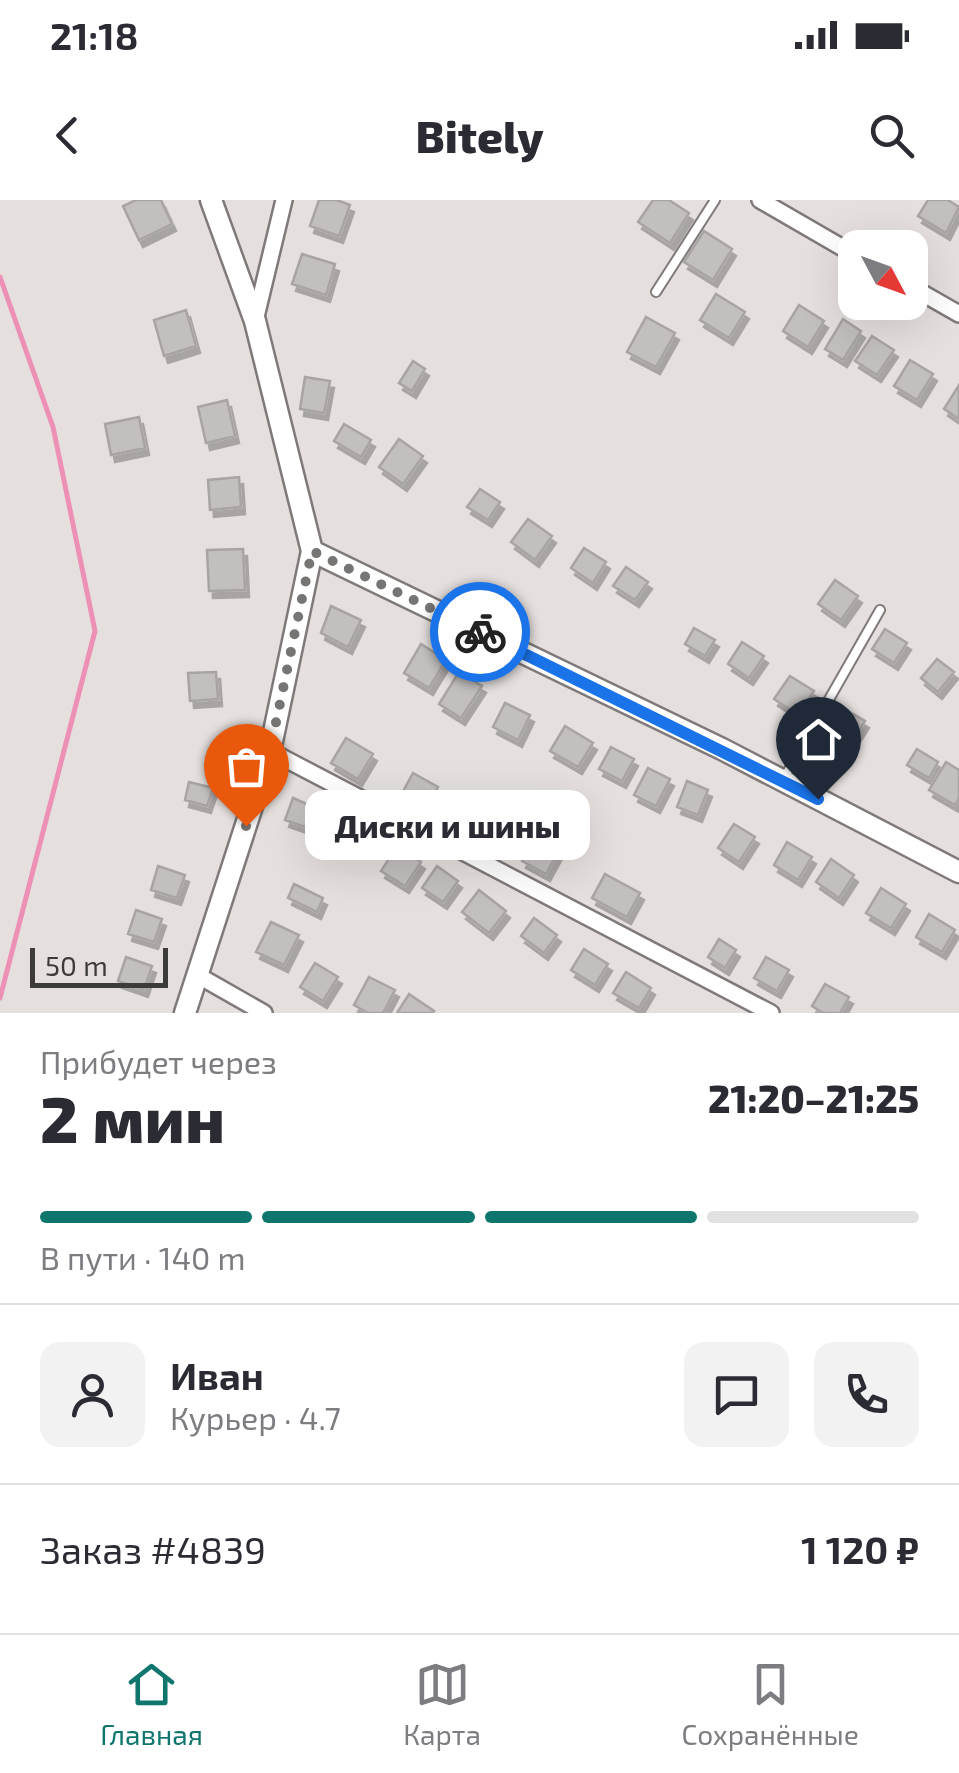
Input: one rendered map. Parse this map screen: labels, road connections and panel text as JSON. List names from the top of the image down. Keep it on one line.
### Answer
{"places":["Диски и шины"],"scale_bar":"50 m","north":"bottom right","page":{"status":"21:18","header":"Bitely","bubble":"Диски и шины","scale":"50 m","heading":["2 мин","Прибудет через","21:20–21:25"],"panel":["Иван","Курьер · 4.7","Заказ #4839","1 120 ₽"],"bar":"В пути · 140 m","tabs":["Главная","Карта","Сохранённые"]}}
